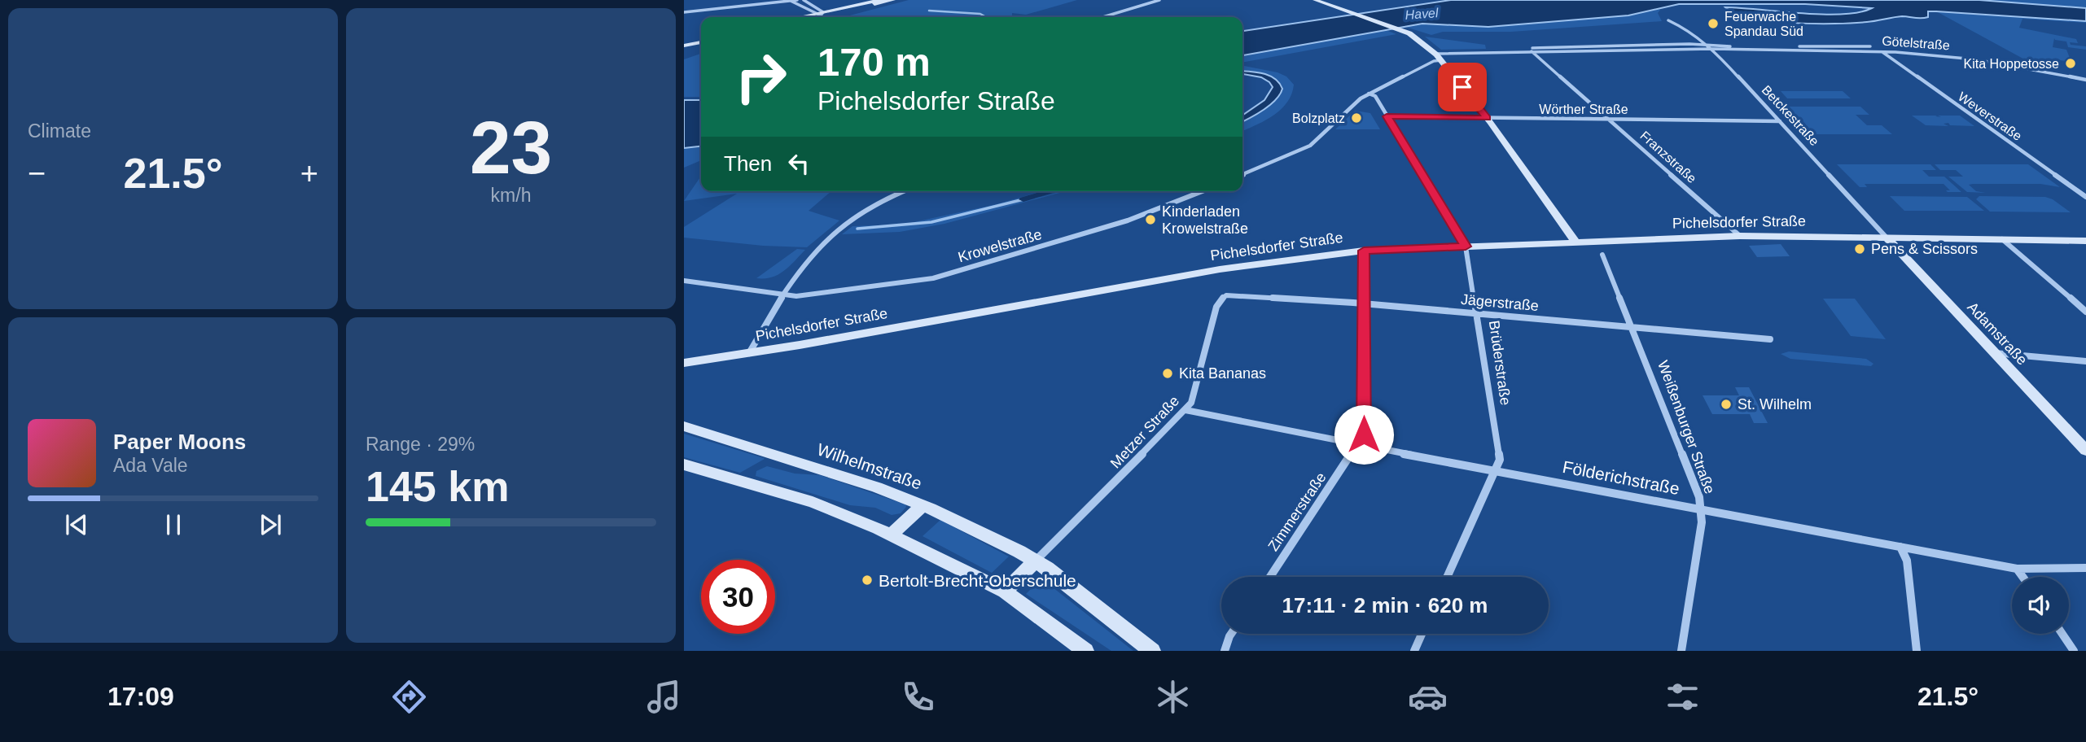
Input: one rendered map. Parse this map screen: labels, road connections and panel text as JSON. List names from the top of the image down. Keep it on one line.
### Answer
{"streets":{"street":["Götelstraße","Wörther Straße","Betckestraße","Weverstraße","Franzstraße","Pichelsdorfer Straße","Krowelstraße","Jägerstraße","Adamstraße","Brüderstraße","Weißenburger Straße","Metzer Straße","Wilhelmstraße","Földerichstraße","Zimmerstraße"]},"crossings":[["Götelstraße","Betckestraße"],["Götelstraße","Weverstraße"],["Götelstraße","Franzstraße"],["Wörther Straße","Betckestraße"],["Wörther Straße","Franzstraße"],["Wörther Straße","Brüderstraße"],["Betckestraße","Pichelsdorfer Straße"],["Betckestraße","Adamstraße"],["Franzstraße","Pichelsdorfer Straße"],["Pichelsdorfer Straße","Adamstraße"],["Pichelsdorfer Straße","Brüderstraße"],["Pichelsdorfer Straße","Zimmerstraße"],["Jägerstraße","Brüderstraße"],["Jägerstraße","Weißenburger Straße"],["Jägerstraße","Metzer Straße"],["Jägerstraße","Zimmerstraße"],["Brüderstraße","Földerichstraße"],["Weißenburger Straße","Földerichstraße"],["Metzer Straße","Wilhelmstraße"],["Metzer Straße","Földerichstraße"],["Földerichstraße","Zimmerstraße"]],"water":["Havel"],"places":["Feuerwache Spandau Süd","Kita Hoppetosse","Bolzplatz","Kinderladen Krowelstraße","Pens & Scissors","Kita Bananas","St. Wilhelm","Bertolt-Brecht-Oberschule"],"page":{"tile":["Climate",["23","km/h"],["Range · 29%","145 km"]],"turn":["170 m","Pichelsdorfer Straße"],"then":"Then","heat":["−","21.5°","+"],"song":["Paper Moons","Ada Vale"],"limit":"30","trip":"17:11 · 2 min · 620 m","tabs":["17:09","21.5°"]}}
